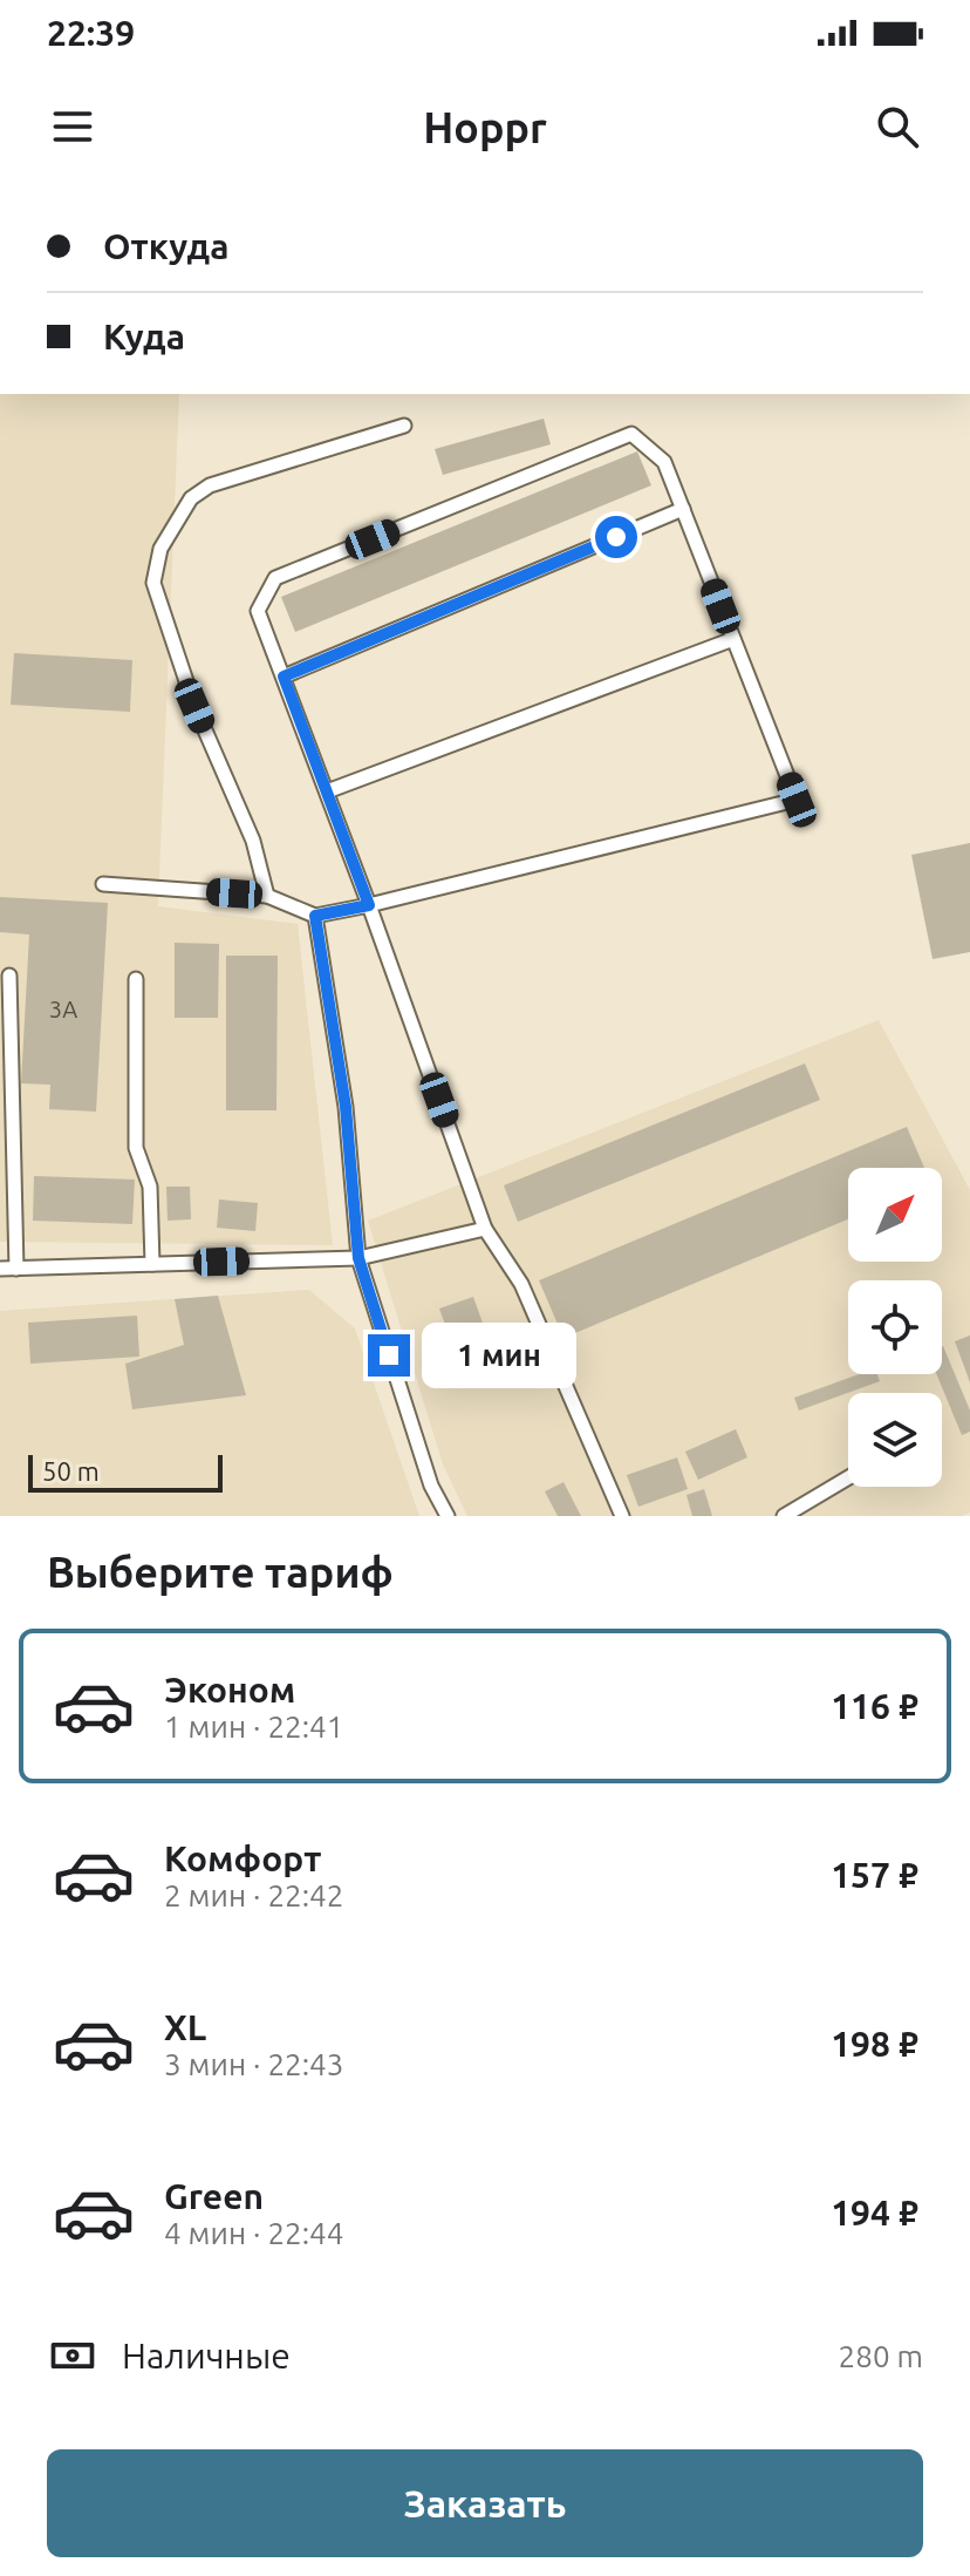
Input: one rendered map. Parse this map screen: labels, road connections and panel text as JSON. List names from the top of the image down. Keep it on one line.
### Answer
{"house_numbers":["3А"],"scale_bar":"50 m","north":"top right","page":{"status":"22:39","header":"Hoppr","banner":["Откуда","Куда"],"bubble":"1 мин","scale":"50 m","heading":"Выберите тариф","list":[{"name":"Эконом","note":"1 мин · 22:41","value":"116 ₽"},{"name":"Комфорт","note":"2 мин · 22:42","value":"157 ₽"},{"name":"XL","note":"3 мин · 22:43","value":"198 ₽"},{"name":"Green","note":"4 мин · 22:44","value":"194 ₽"}],"pay":["Наличные","280 m"],"buttons":"Заказать"}}
